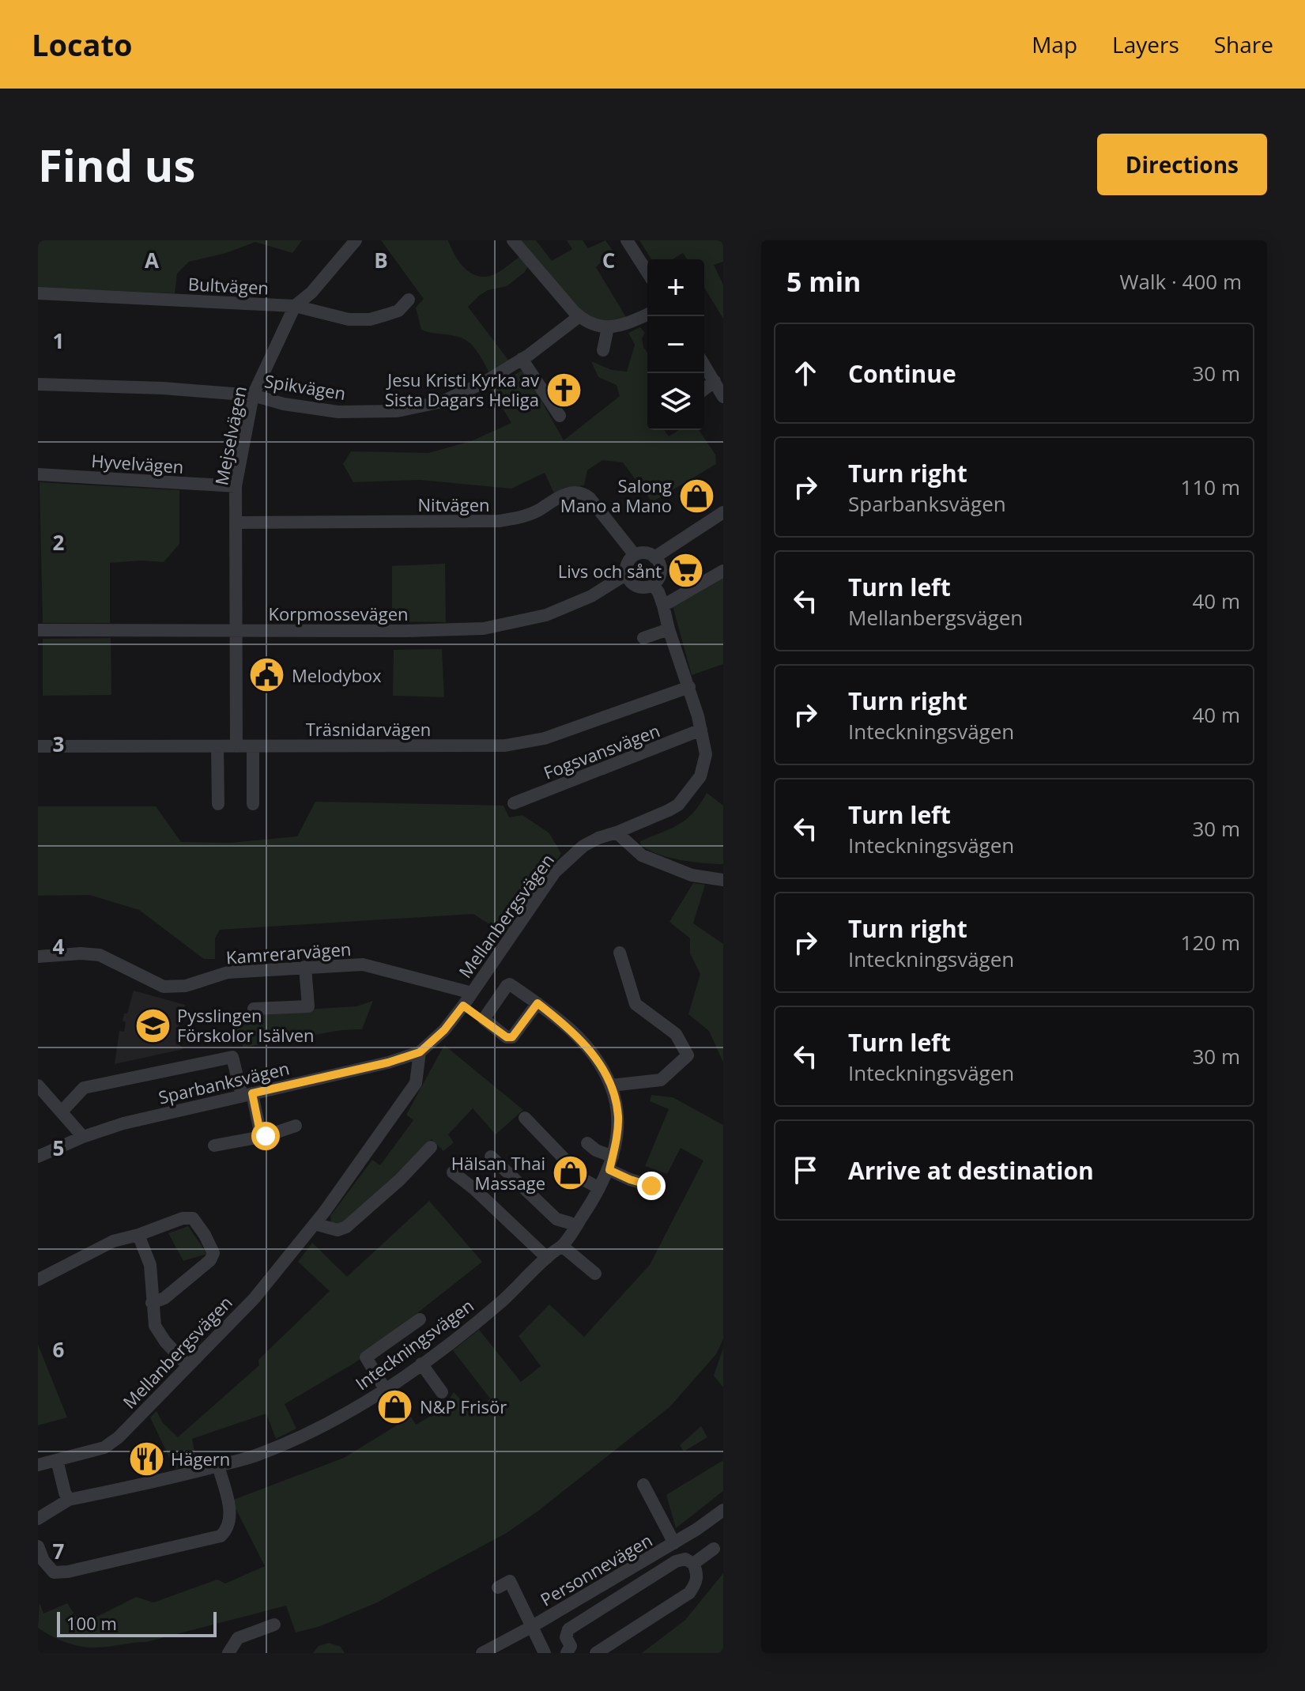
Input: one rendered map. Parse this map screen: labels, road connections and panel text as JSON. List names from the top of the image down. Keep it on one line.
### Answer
{"streets":{"street":["Bultvägen","Spikvägen","Mejselvägen","Hyvelvägen","Nitvägen","Korpmossevägen","Träsnidarvägen","Fogsvansvägen","Mellanbergsvägen","Kamrerarvägen","Sparbanksvägen","Inteckningsvägen","Personnevägen"]},"crossings":[["Bultvägen","Mejselvägen"],["Spikvägen","Mejselvägen"],["Mejselvägen","Hyvelvägen"],["Mejselvägen","Nitvägen"],["Mejselvägen","Korpmossevägen"],["Mejselvägen","Träsnidarvägen"],["Nitvägen","Korpmossevägen"],["Nitvägen","Mellanbergsvägen"],["Korpmossevägen","Mellanbergsvägen"],["Träsnidarvägen","Mellanbergsvägen"],["Fogsvansvägen","Mellanbergsvägen"],["Mellanbergsvägen","Kamrerarvägen"],["Mellanbergsvägen","Sparbanksvägen"]],"places":{"church":["Jesu Kristi Kyrka av Sista Dagars Heliga"],"shop":["Salong Mano a Mano","Hälsan Thai Massage","N&P Frisör"],"supermarket":["Livs och sånt"],"public building":["Melodybox"],"school or university":["Pysslingen Förskolor Isälven"],"restaurant":["Hägern"]},"scale_bar":"100 m","page":{"header":"Locato","nav":["Map","Layers","Share"],"buttons":"Directions","title":"Find us","heading":["5 min","Walk · 400 m"],"map_buttons":["+","−"],"list":[["Continue","30 m"],["Turn right","Sparbanksvägen","110 m"],["Turn left","Mellanbergsvägen","40 m"],["Turn right","Inteckningsvägen","40 m"],["Turn left","Inteckningsvägen","30 m"],["Turn right","Inteckningsvägen","120 m"],["Turn left","Inteckningsvägen","30 m"],"Arrive at destination"],"scale":"100 m"},"grid":{"columns":["A","B","C"],"rows":["1","2","3","4","5","6","7"]}}
